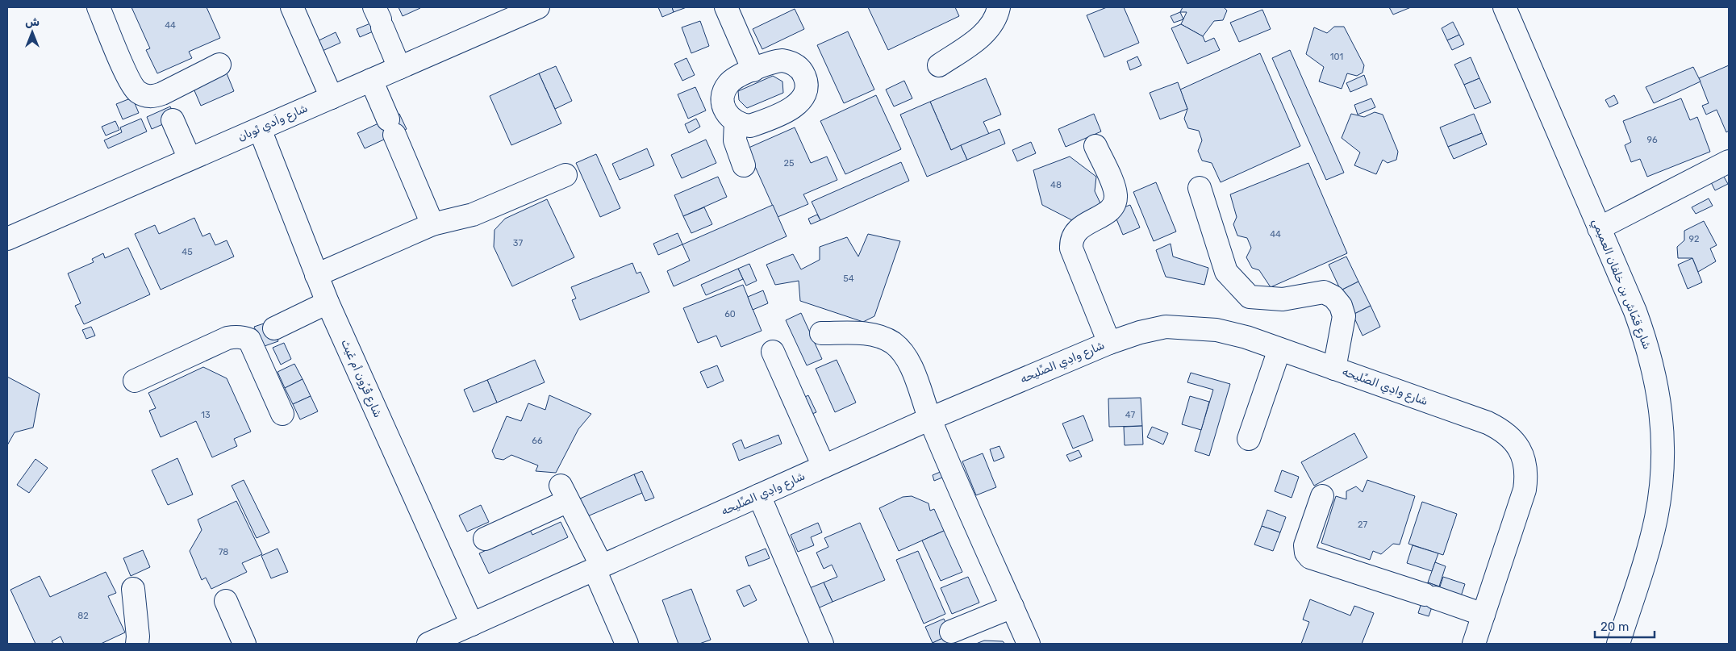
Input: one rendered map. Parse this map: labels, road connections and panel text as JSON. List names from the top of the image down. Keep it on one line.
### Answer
{"streets":{"street":["شارع واَدي ثَوبان","شارع قمّاش بن خلفان العميمي","شارع وادِي الصِّليحه","شارع قُرُون أم غَيث"]},"crossings":[["شارع واَدي ثَوبان","شارع قُرُون أم غَيث"],["شارع وادِي الصِّليحه","شارع قُرُون أم غَيث"]],"house_numbers":["44","101","96","25","48","44","92","37","45","54","60","13","47","66","27","78","82"],"scale_bar":"20 m","north":"top"}
